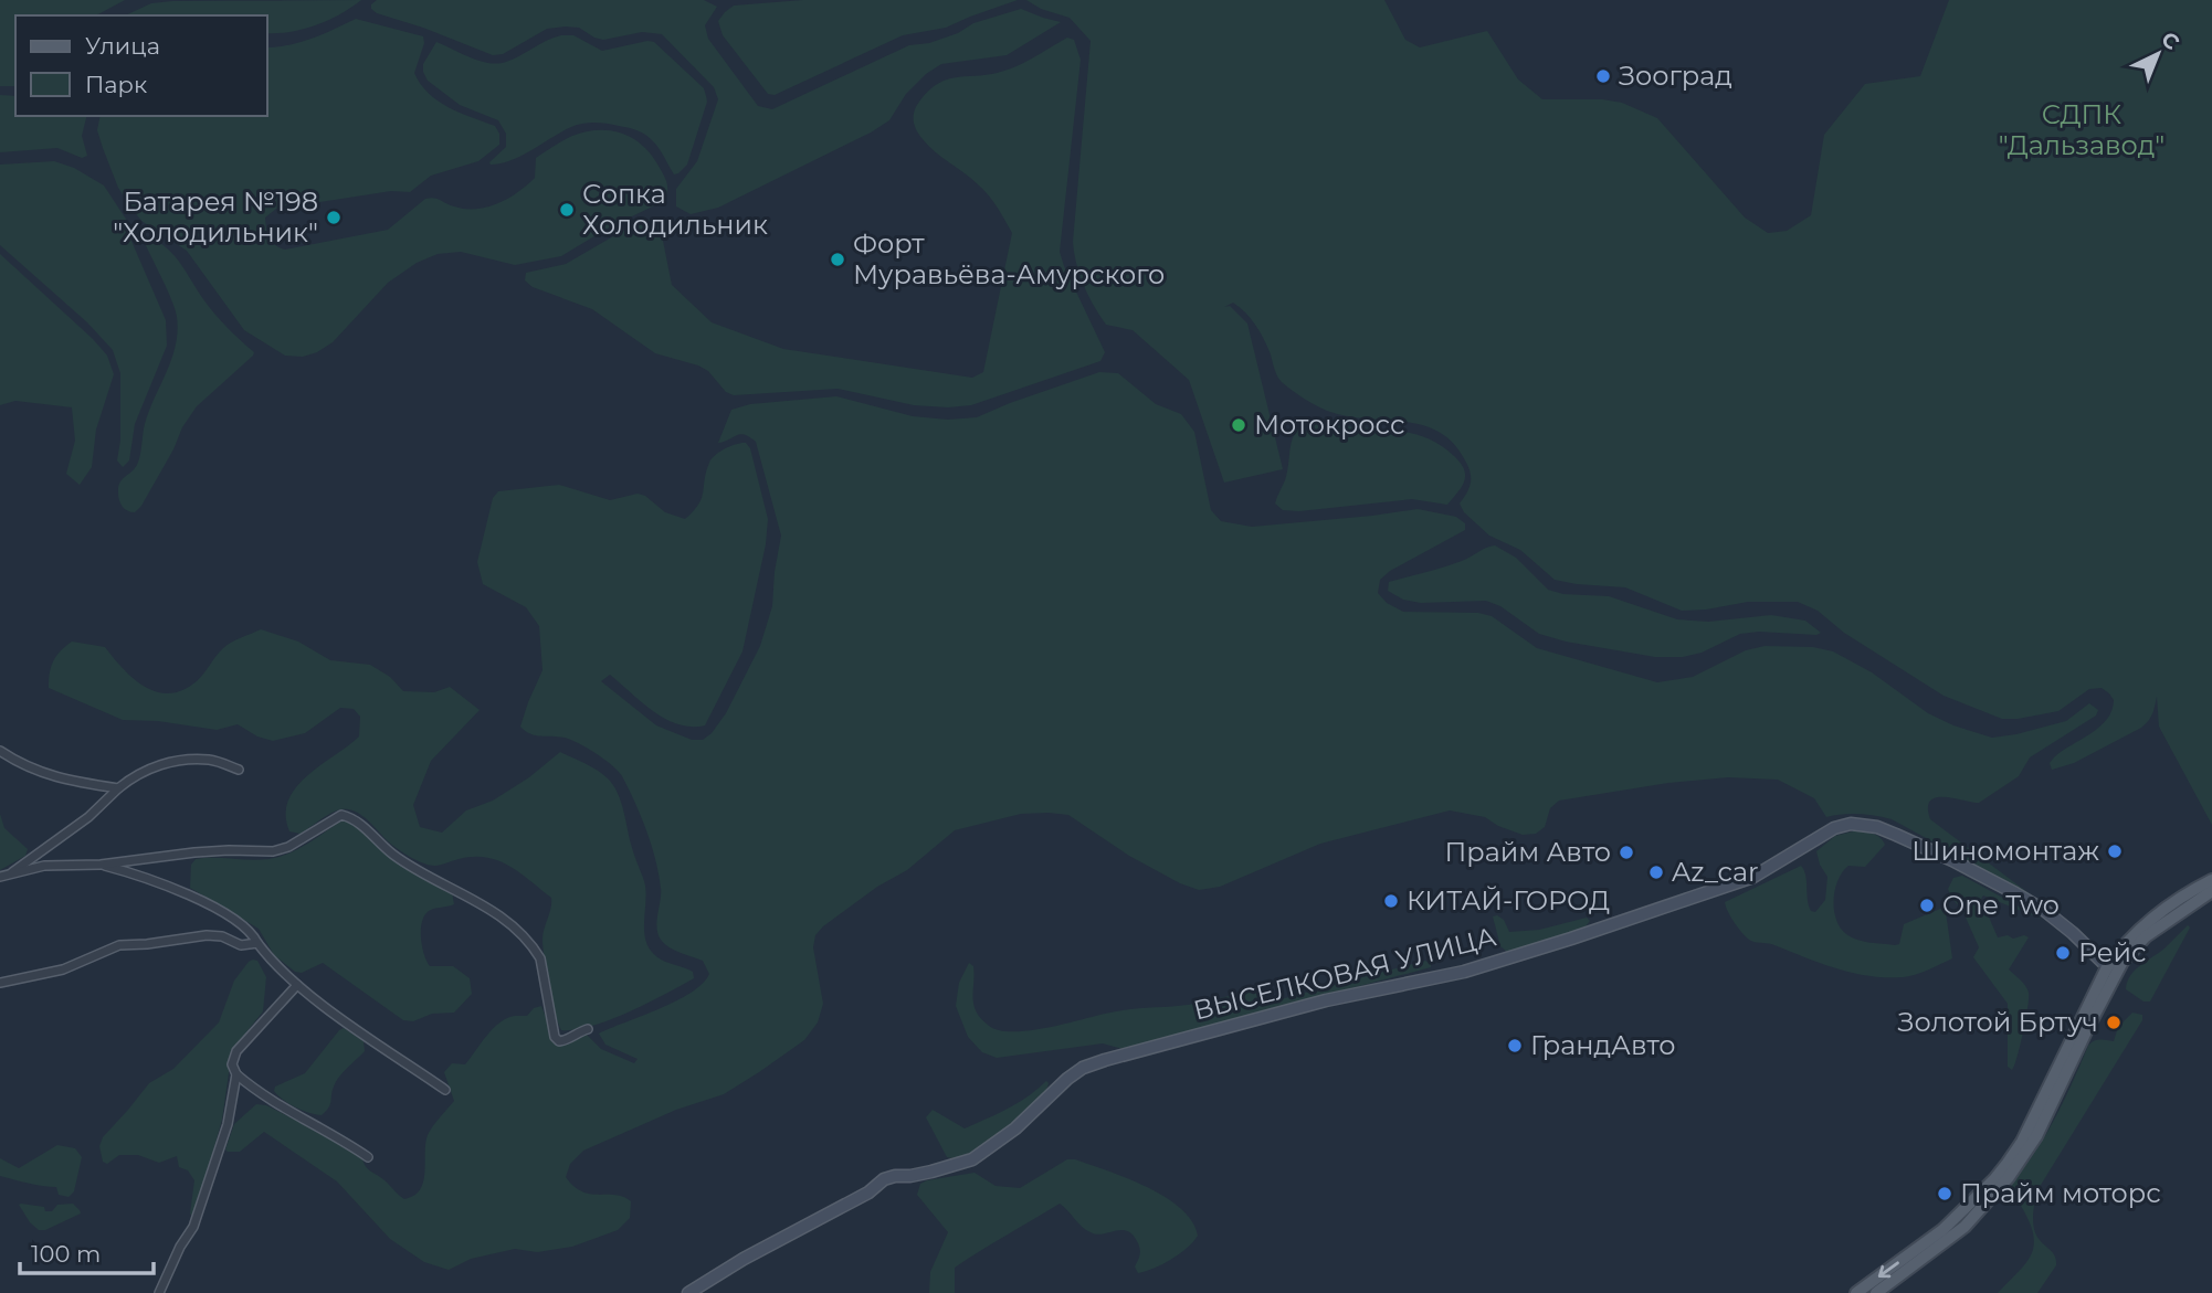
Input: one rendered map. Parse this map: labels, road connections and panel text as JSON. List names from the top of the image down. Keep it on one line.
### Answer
{"streets":{"street":["ВЫСЕЛКОВАЯ УЛИЦА"]},"parks":["СДПК \"Дальзавод\""],"places":["Зооград","Сопка Холодильник","Батарея №198 \"Холодильник\"","Форт Муравьёва-Амурского","Мотокросс","Шиномонтаж","Прайм Авто","Az_car","КИТАЙ-ГОРОД","One Two","Рейс","Золотой Бртуч","ГрандАвто","Прайм моторс"],"legend":["Улица","Парк"],"scale_bar":"100 m","north":"top right"}
